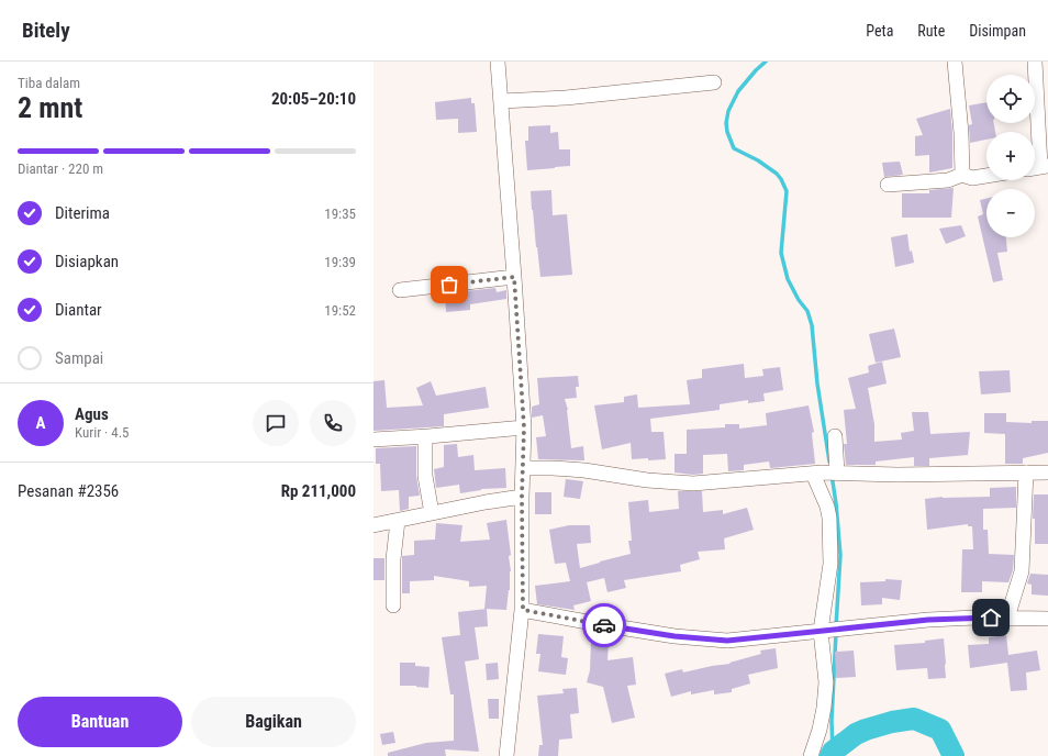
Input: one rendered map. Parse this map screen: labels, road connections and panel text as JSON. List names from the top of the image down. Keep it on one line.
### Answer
{"page":{"header":"Bitely","nav":["Peta","Rute","Disimpan"],"heading":["2 mnt","Tiba dalam","20:05–20:10"],"panel":["Agus","Kurir · 4.5","Pesanan #2356","Rp 211,000"],"map_buttons":["+","−"],"bar":"Diantar · 220 m","list":[["Diterima","19:35"],["Disiapkan","19:39"],["Diantar","19:52"],"Sampai"],"round":"A","buttons":["Bantuan","Bagikan"]}}
